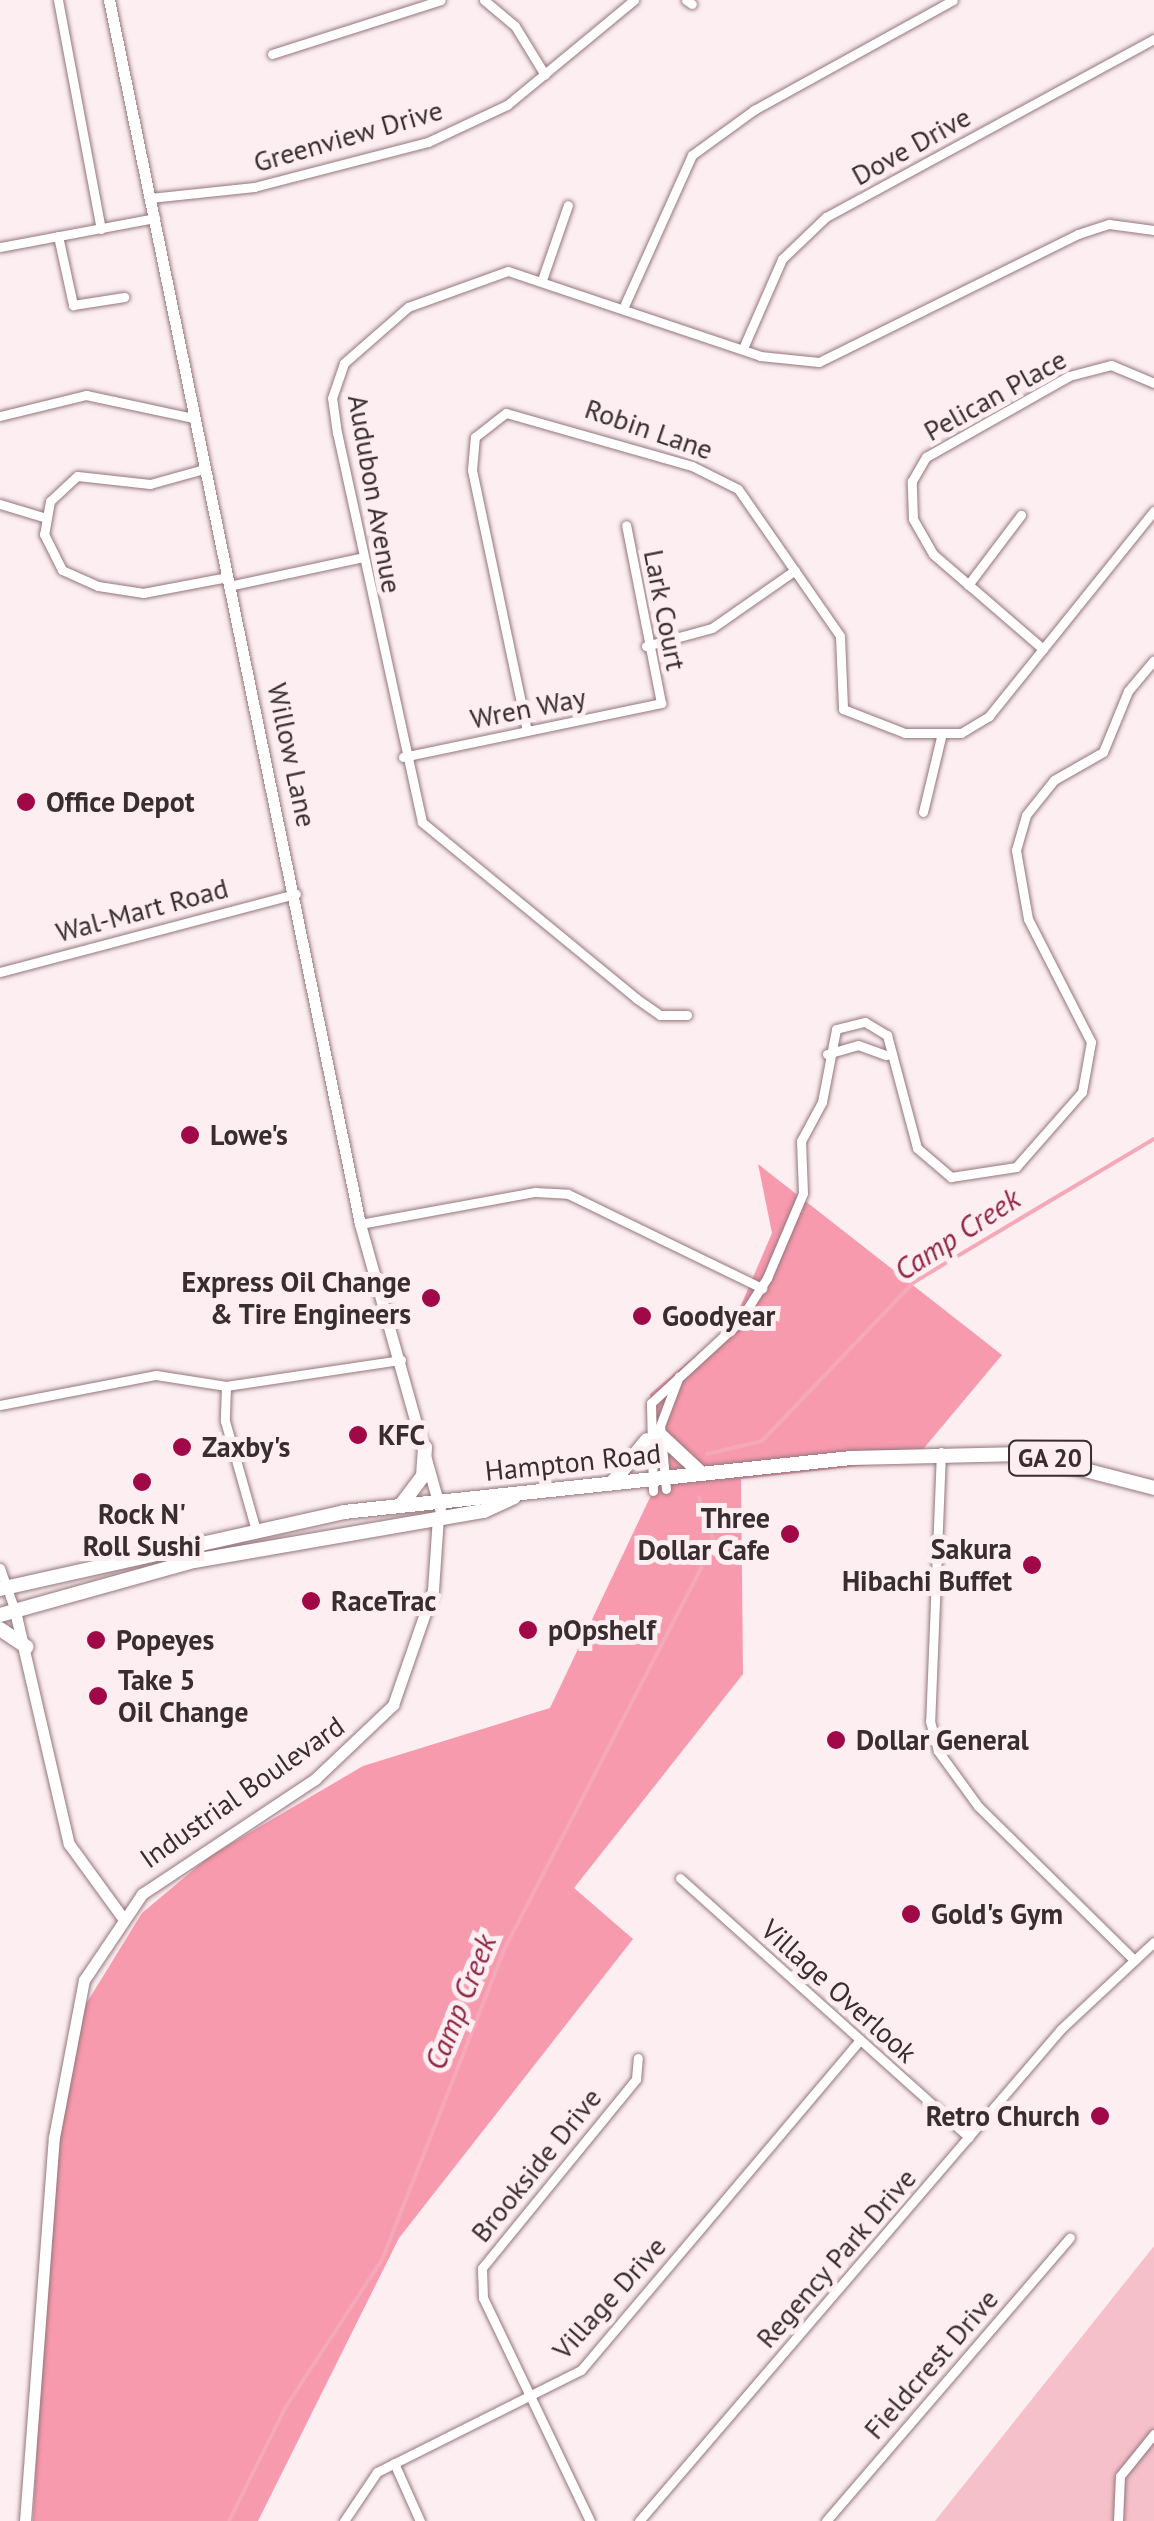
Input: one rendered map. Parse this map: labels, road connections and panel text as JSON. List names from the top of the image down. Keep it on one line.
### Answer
{"streets":{"main road":["GA 20","Hampton Road"],"street":["Greenview Drive","Dove Drive","Pelican Place","Robin Lane","Audubon Avenue","Lark Court","Wren Way","Willow Lane","Wal-Mart Road","Industrial Boulevard","Village Overlook","Brookside Drive","Regency Park Drive","Village Drive","Fieldcrest Drive"]},"crossings":[["Greenview Drive","Willow Lane"],["Dove Drive","Audubon Avenue"],["Robin Lane","Wren Way"],["Audubon Avenue","Wren Way"],["Lark Court","Wren Way"],["Willow Lane","Wal-Mart Road"],["Willow Lane","Hampton Road"],["Willow Lane","Industrial Boulevard"],["Hampton Road","Industrial Boulevard"],["Village Overlook","Regency Park Drive"],["Village Overlook","Village Drive"],["Brookside Drive","Village Drive"]],"water":["Camp Creek"],"places":["Office Depot","Lowe's","Express Oil Change & Tire Engineers","Goodyear","KFC","Zaxby's","Rock N' Roll Sushi","Three Dollar Cafe","Sakura Hibachi Buffet","RaceTrac","pOpshelf","Popeyes","Take 5 Oil Change","Dollar General","Gold's Gym","Retro Church"]}
